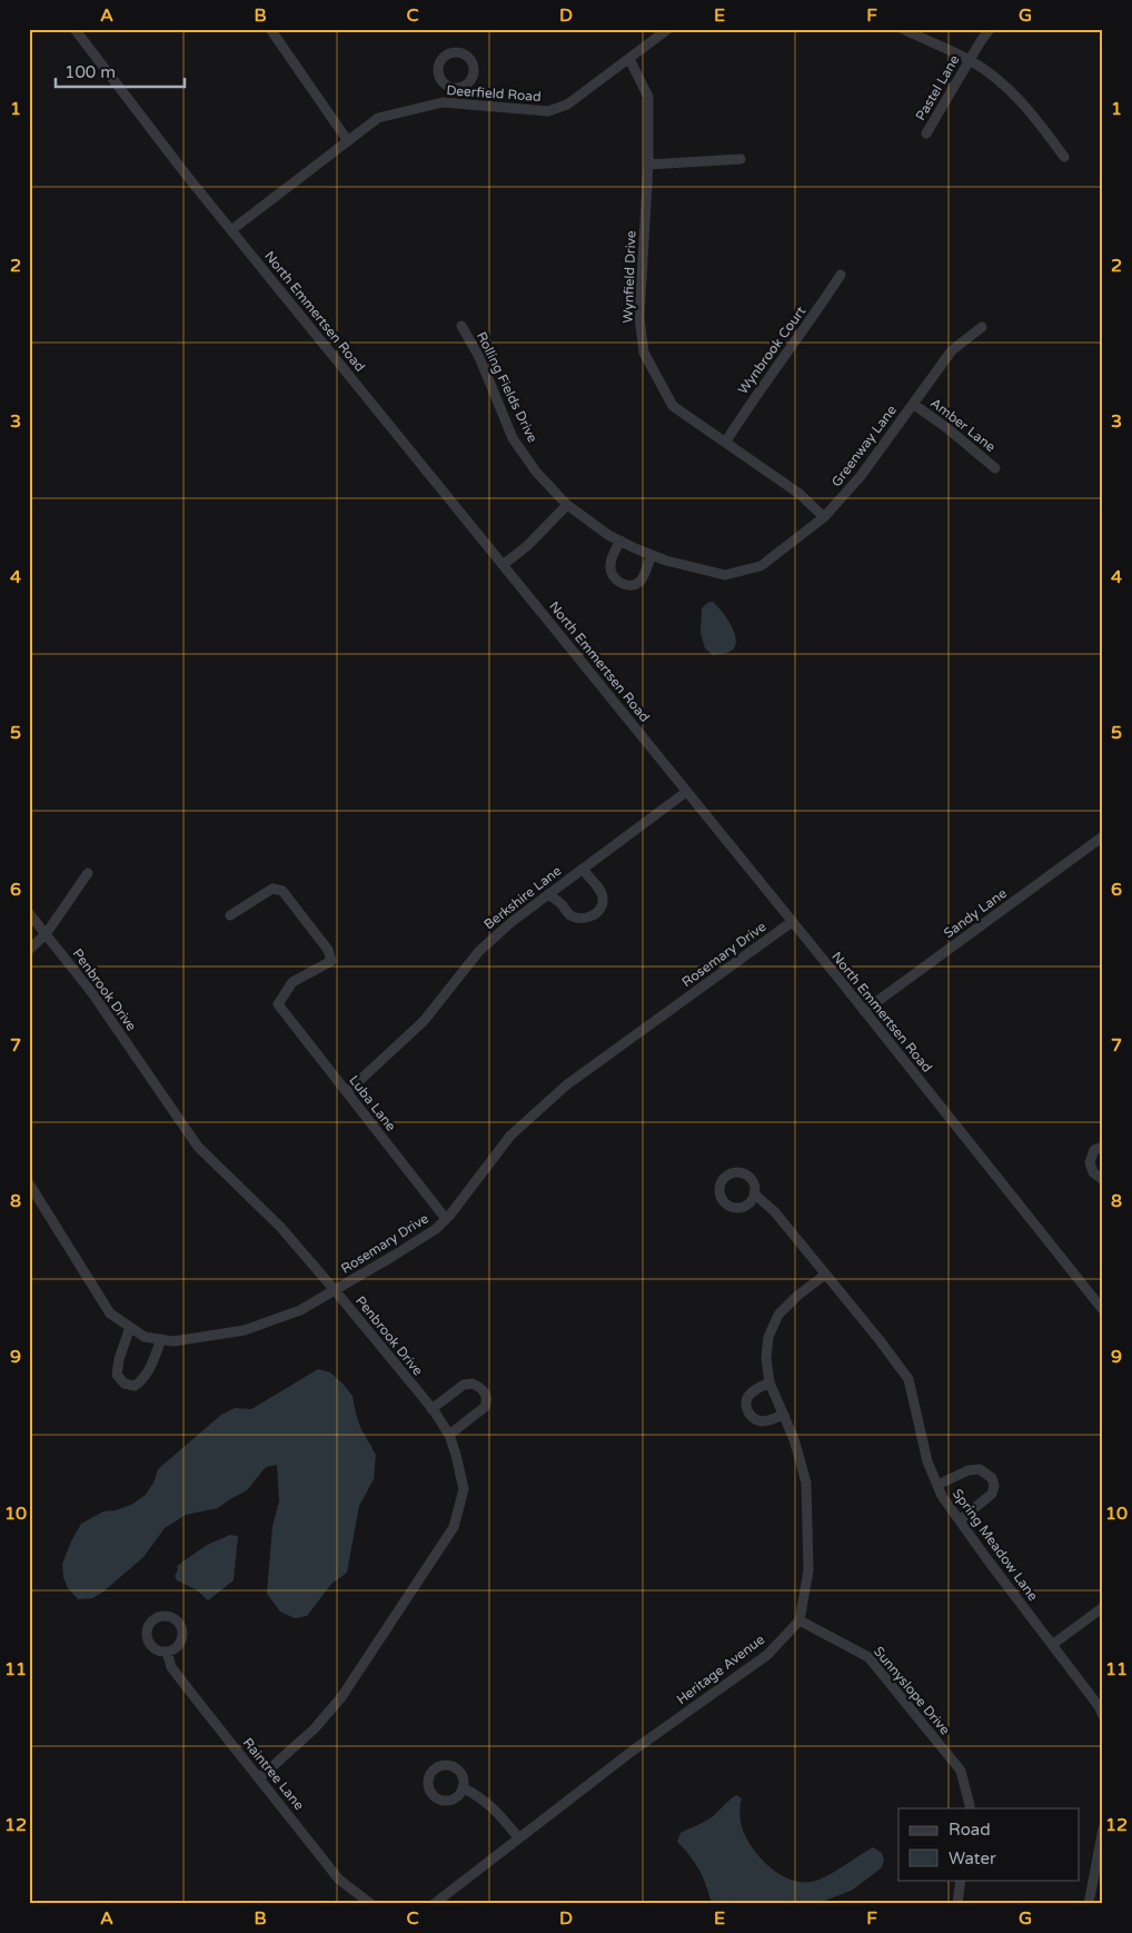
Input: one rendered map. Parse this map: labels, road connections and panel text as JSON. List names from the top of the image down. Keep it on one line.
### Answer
{"streets":{"street":["Pastel Lane","Deerfield Road","Wynfield Drive","North Emmertsen Road","Wynbrook Court","Rolling Fields Drive","Amber Lane","Greenway Lane","Berkshire Lane","Sandy Lane","Rosemary Drive","Penbrook Drive","Luba Lane","Spring Meadow Lane","Heritage Avenue","Sunnyslope Drive","Raintree Lane"]},"crossings":[["Deerfield Road","Wynfield Drive"],["Deerfield Road","North Emmertsen Road"],["Wynfield Drive","Wynbrook Court"],["Wynfield Drive","Greenway Lane"],["North Emmertsen Road","Berkshire Lane"],["North Emmertsen Road","Sandy Lane"],["North Emmertsen Road","Rosemary Drive"],["Rolling Fields Drive","Greenway Lane"],["Amber Lane","Greenway Lane"],["Berkshire Lane","Luba Lane"],["Rosemary Drive","Penbrook Drive"],["Rosemary Drive","Luba Lane"],["Penbrook Drive","Raintree Lane"],["Heritage Avenue","Sunnyslope Drive"]],"legend":["Road","Water"],"scale_bar":"100 m","grid":{"columns":["A","B","C","D","E","F","G"],"rows":["1","2","3","4","5","6","7","8","9","10","11","12"]}}
